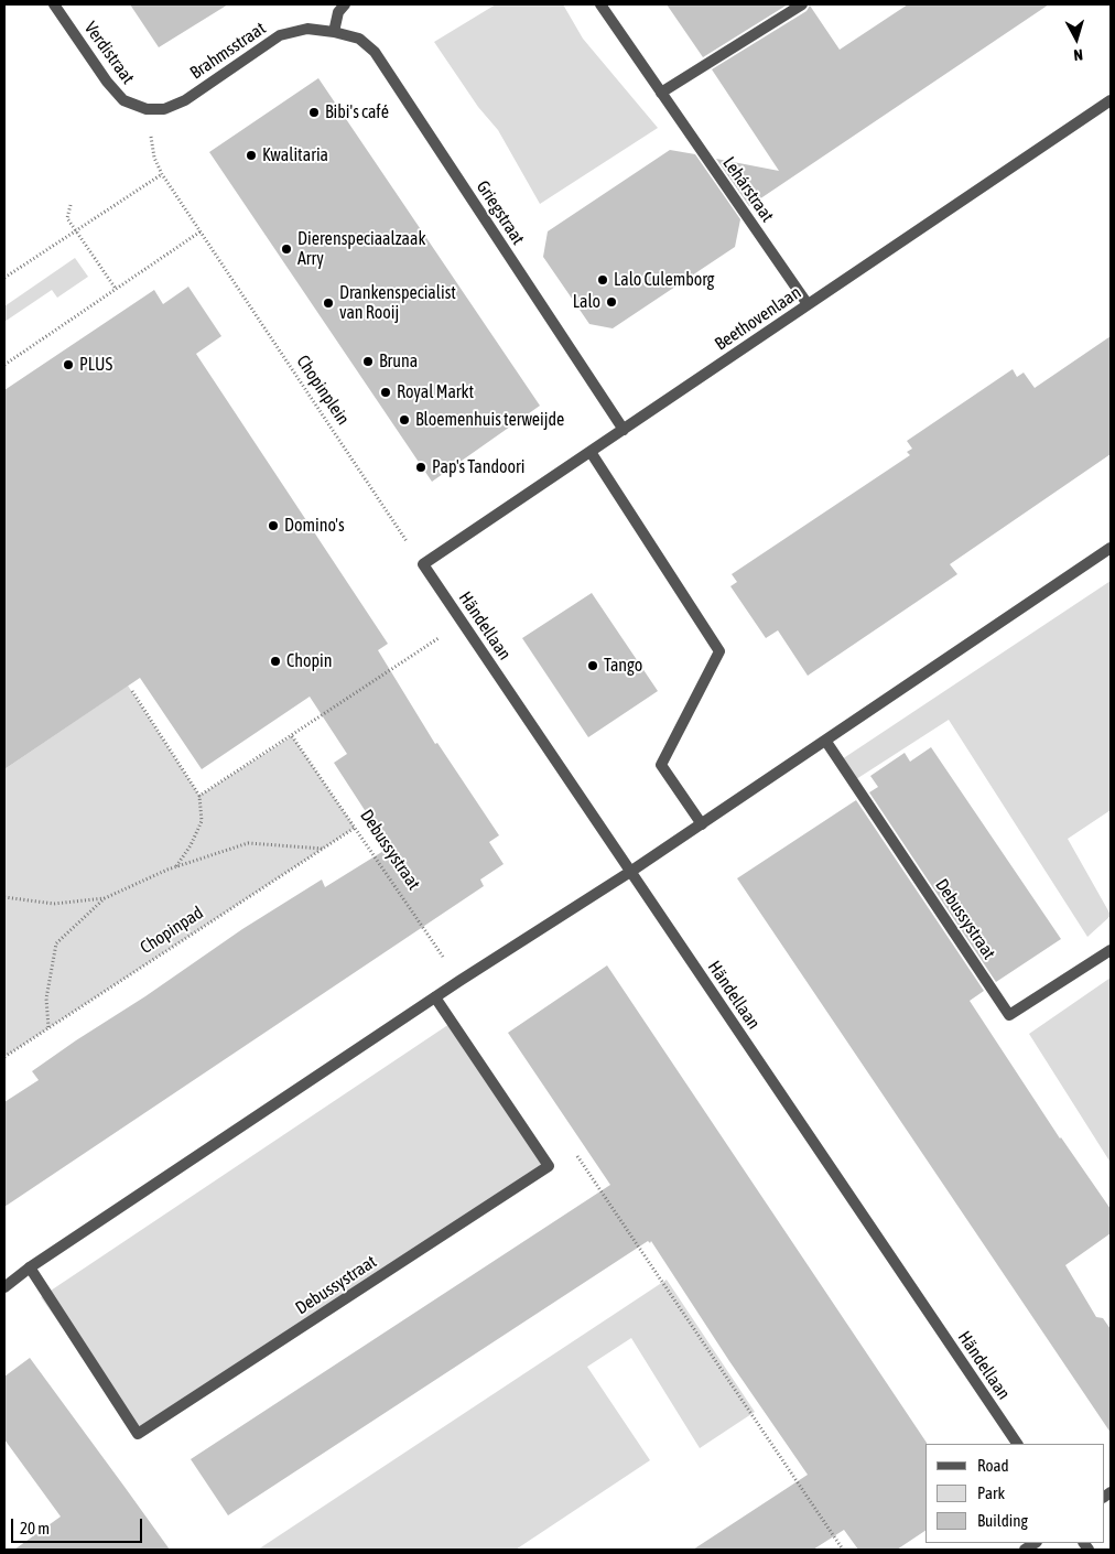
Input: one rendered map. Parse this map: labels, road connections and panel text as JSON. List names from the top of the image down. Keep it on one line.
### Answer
{"streets":{"street":["Brahmsstraat","Verdistraat","Lehárstraat","Griegstraat","Beethovenlaan","Händellaan","Debussystraat"],"path":["Chopinplein","Chopinpad"]},"crossings":[["Brahmsstraat","Verdistraat"],["Brahmsstraat","Griegstraat"],["Brahmsstraat","Chopinplein"],["Verdistraat","Chopinplein"],["Lehárstraat","Beethovenlaan"],["Griegstraat","Beethovenlaan"],["Beethovenlaan","Chopinplein"],["Beethovenlaan","Händellaan"],["Chopinplein","Händellaan"],["Debussystraat","Chopinpad"]],"places":["Bibi's café","Kwalitaria","Dierenspeciaalzaak Arry","Lalo Culemborg","Lalo","Drankenspecialist van Rooij","Bruna","PLUS","Royal Markt","Bloemenhuis terweijde","Pap's Tandoori","Domino's","Chopin","Tango"],"legend":["Road","Park","Building"],"scale_bar":"20 m","north":"bottom"}
